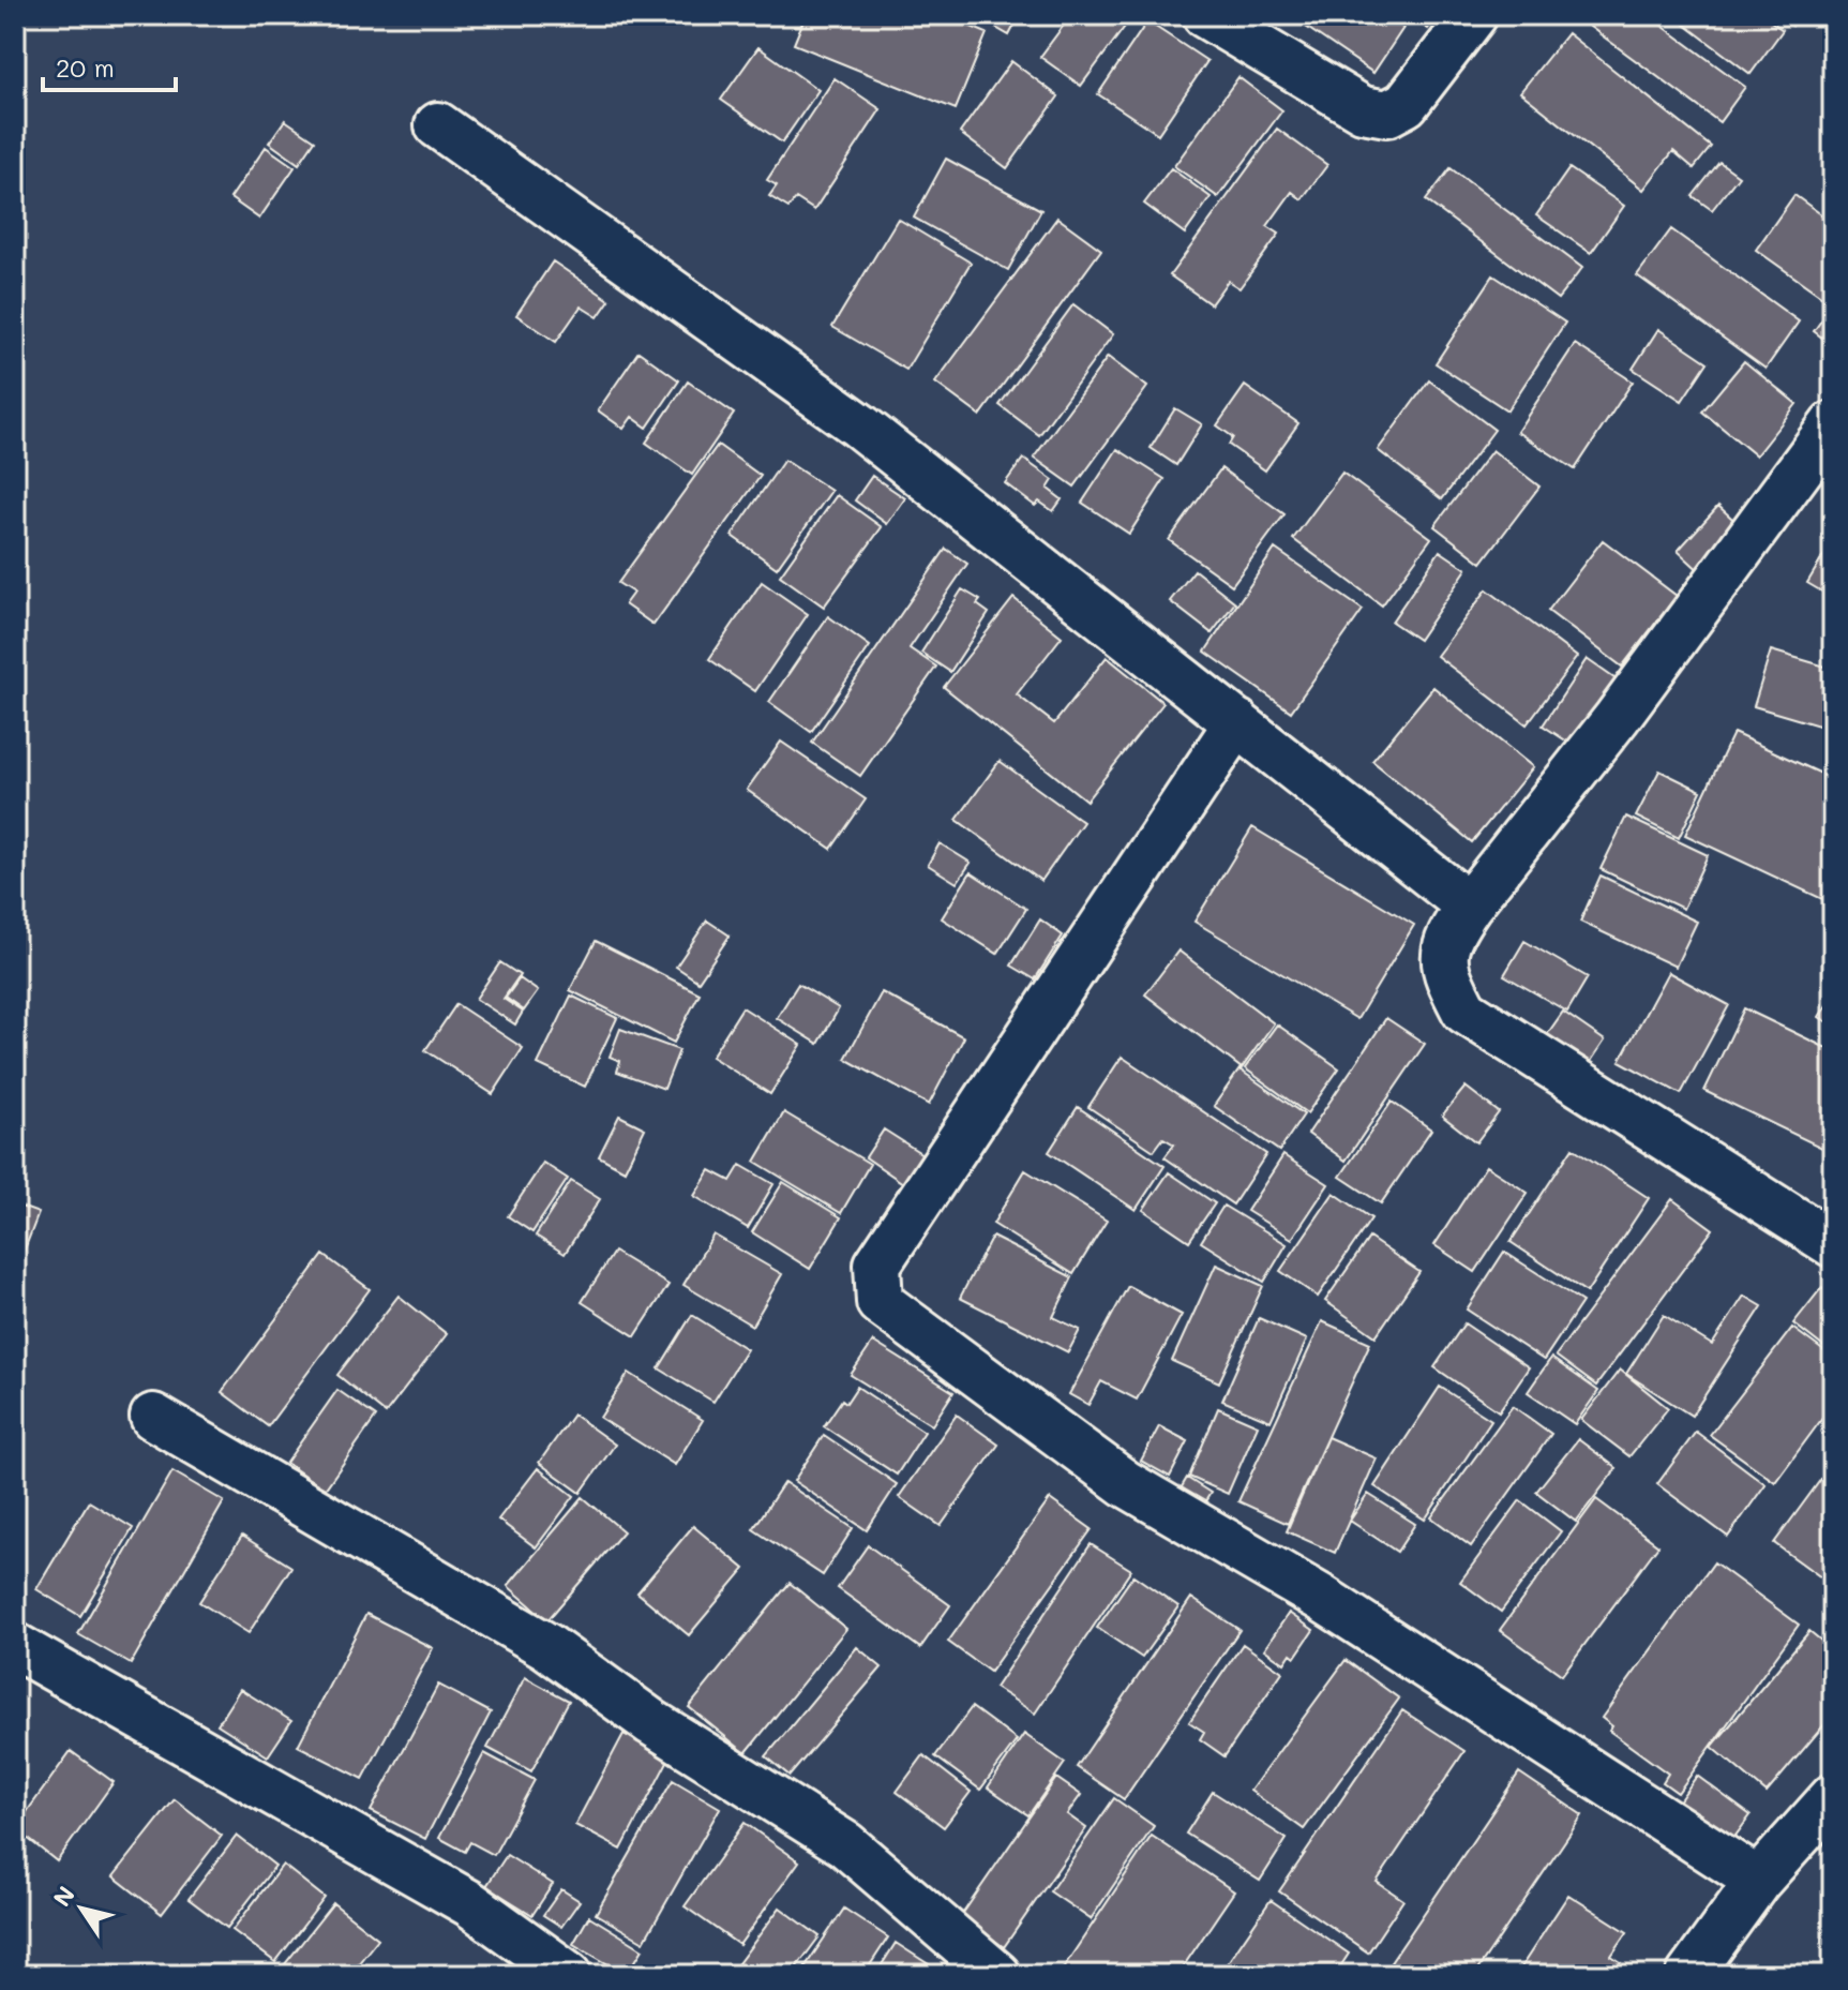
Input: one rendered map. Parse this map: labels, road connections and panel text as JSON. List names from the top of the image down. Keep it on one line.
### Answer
{"scale_bar":"20 m","north":"top left"}
